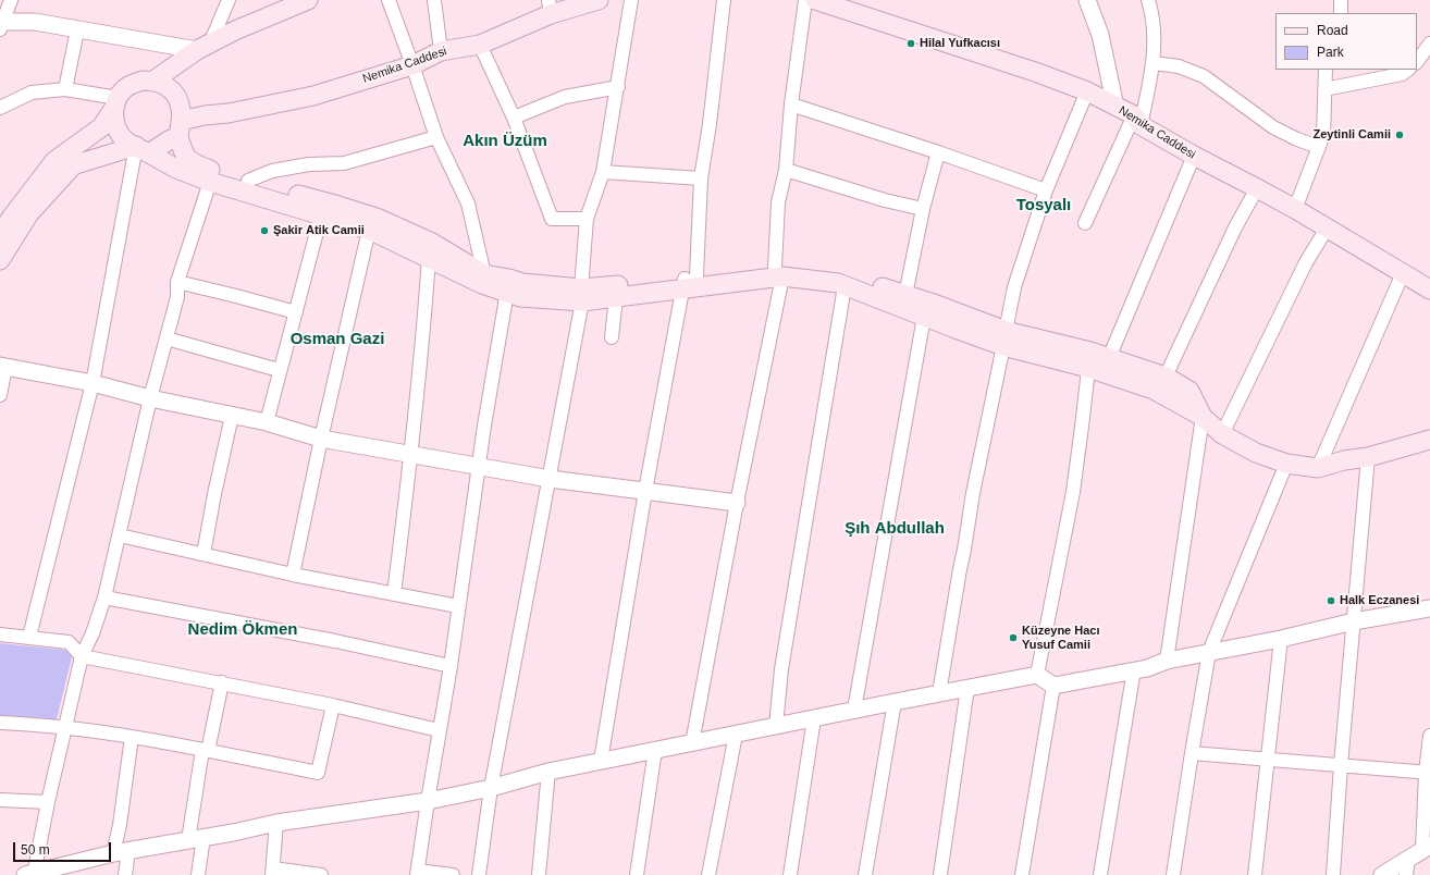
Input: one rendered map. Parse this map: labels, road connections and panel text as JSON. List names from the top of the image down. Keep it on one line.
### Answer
{"streets":{"main road":["Nemika Caddesi"]},"districts":["Akın Üzüm","Tosyalı","Osman Gazi","Şıh Abdullah","Nedim Ökmen"],"places":["Hilal Yufkacısı","Zeytinli Camii","Şakir Atik Camii","Halk Eczanesi","Küzeyne Hacı Yusuf Camii"],"legend":["Road","Park"],"scale_bar":"50 m"}
